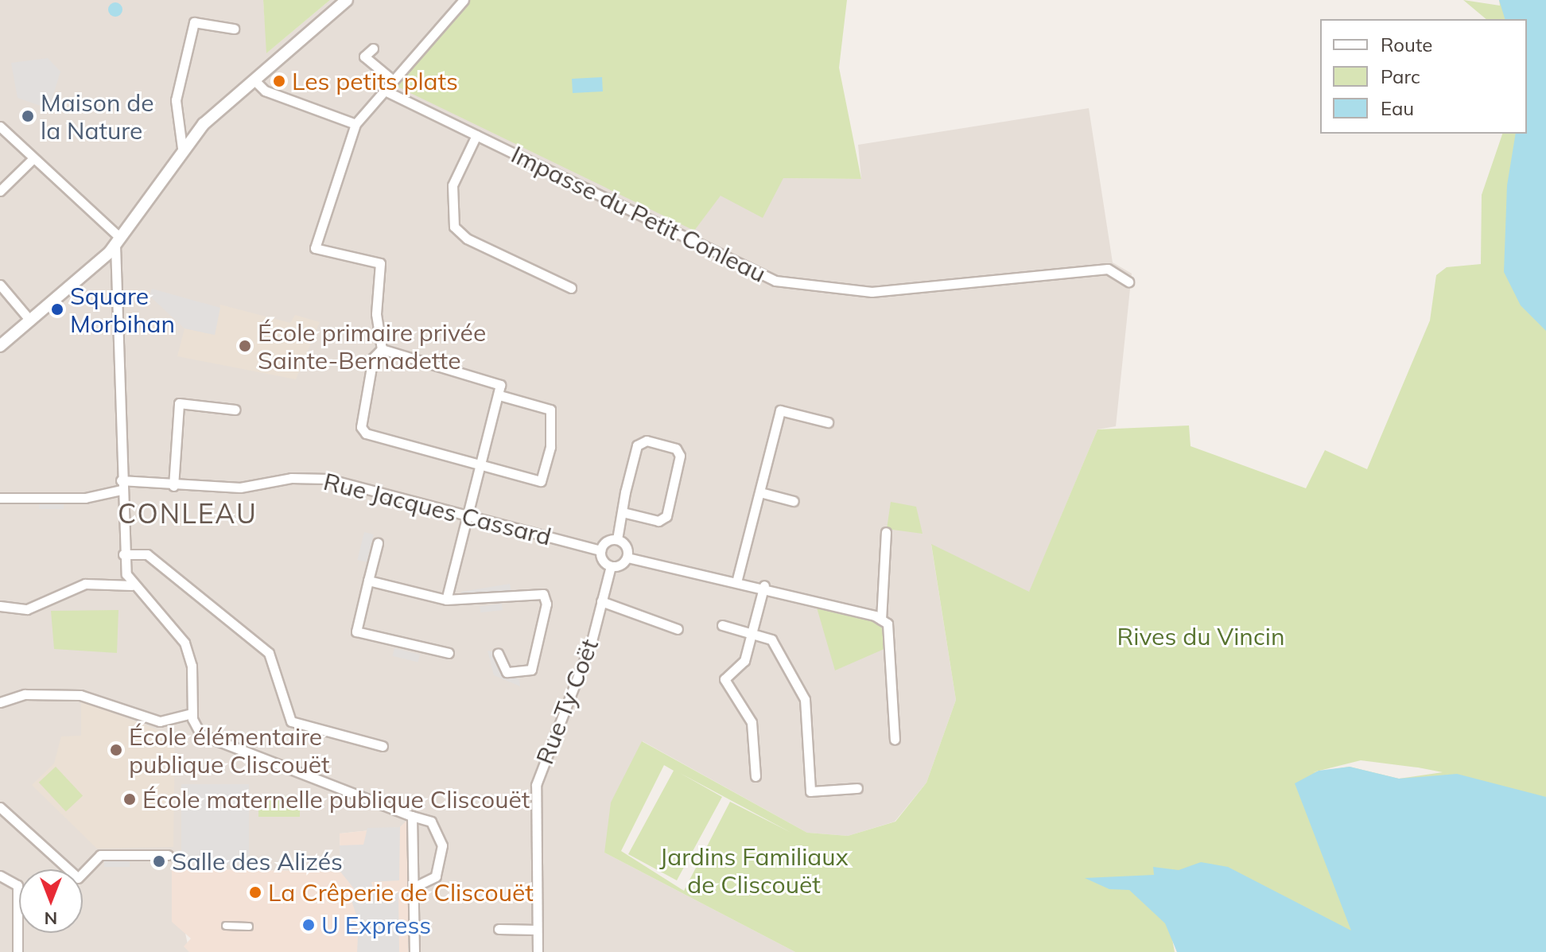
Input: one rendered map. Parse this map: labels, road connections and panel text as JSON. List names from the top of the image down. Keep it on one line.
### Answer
{"streets":{"street":["Impasse du Petit Conleau","Rue Jacques Cassard","Rue Ty Coët"]},"districts":["CONLEAU"],"parks":["Rives du Vincin","Jardins Familiaux de Cliscouët"],"places":["Les petits plats","Maison de la Nature","Square Morbihan","École primaire privée Sainte-Bernadette","École élémentaire publique Cliscouët","École maternelle publique Cliscouët","Salle des Alizés","La Crêperie de Cliscouët","U Express"],"legend":["Route","Parc","Eau"],"north":"bottom"}
